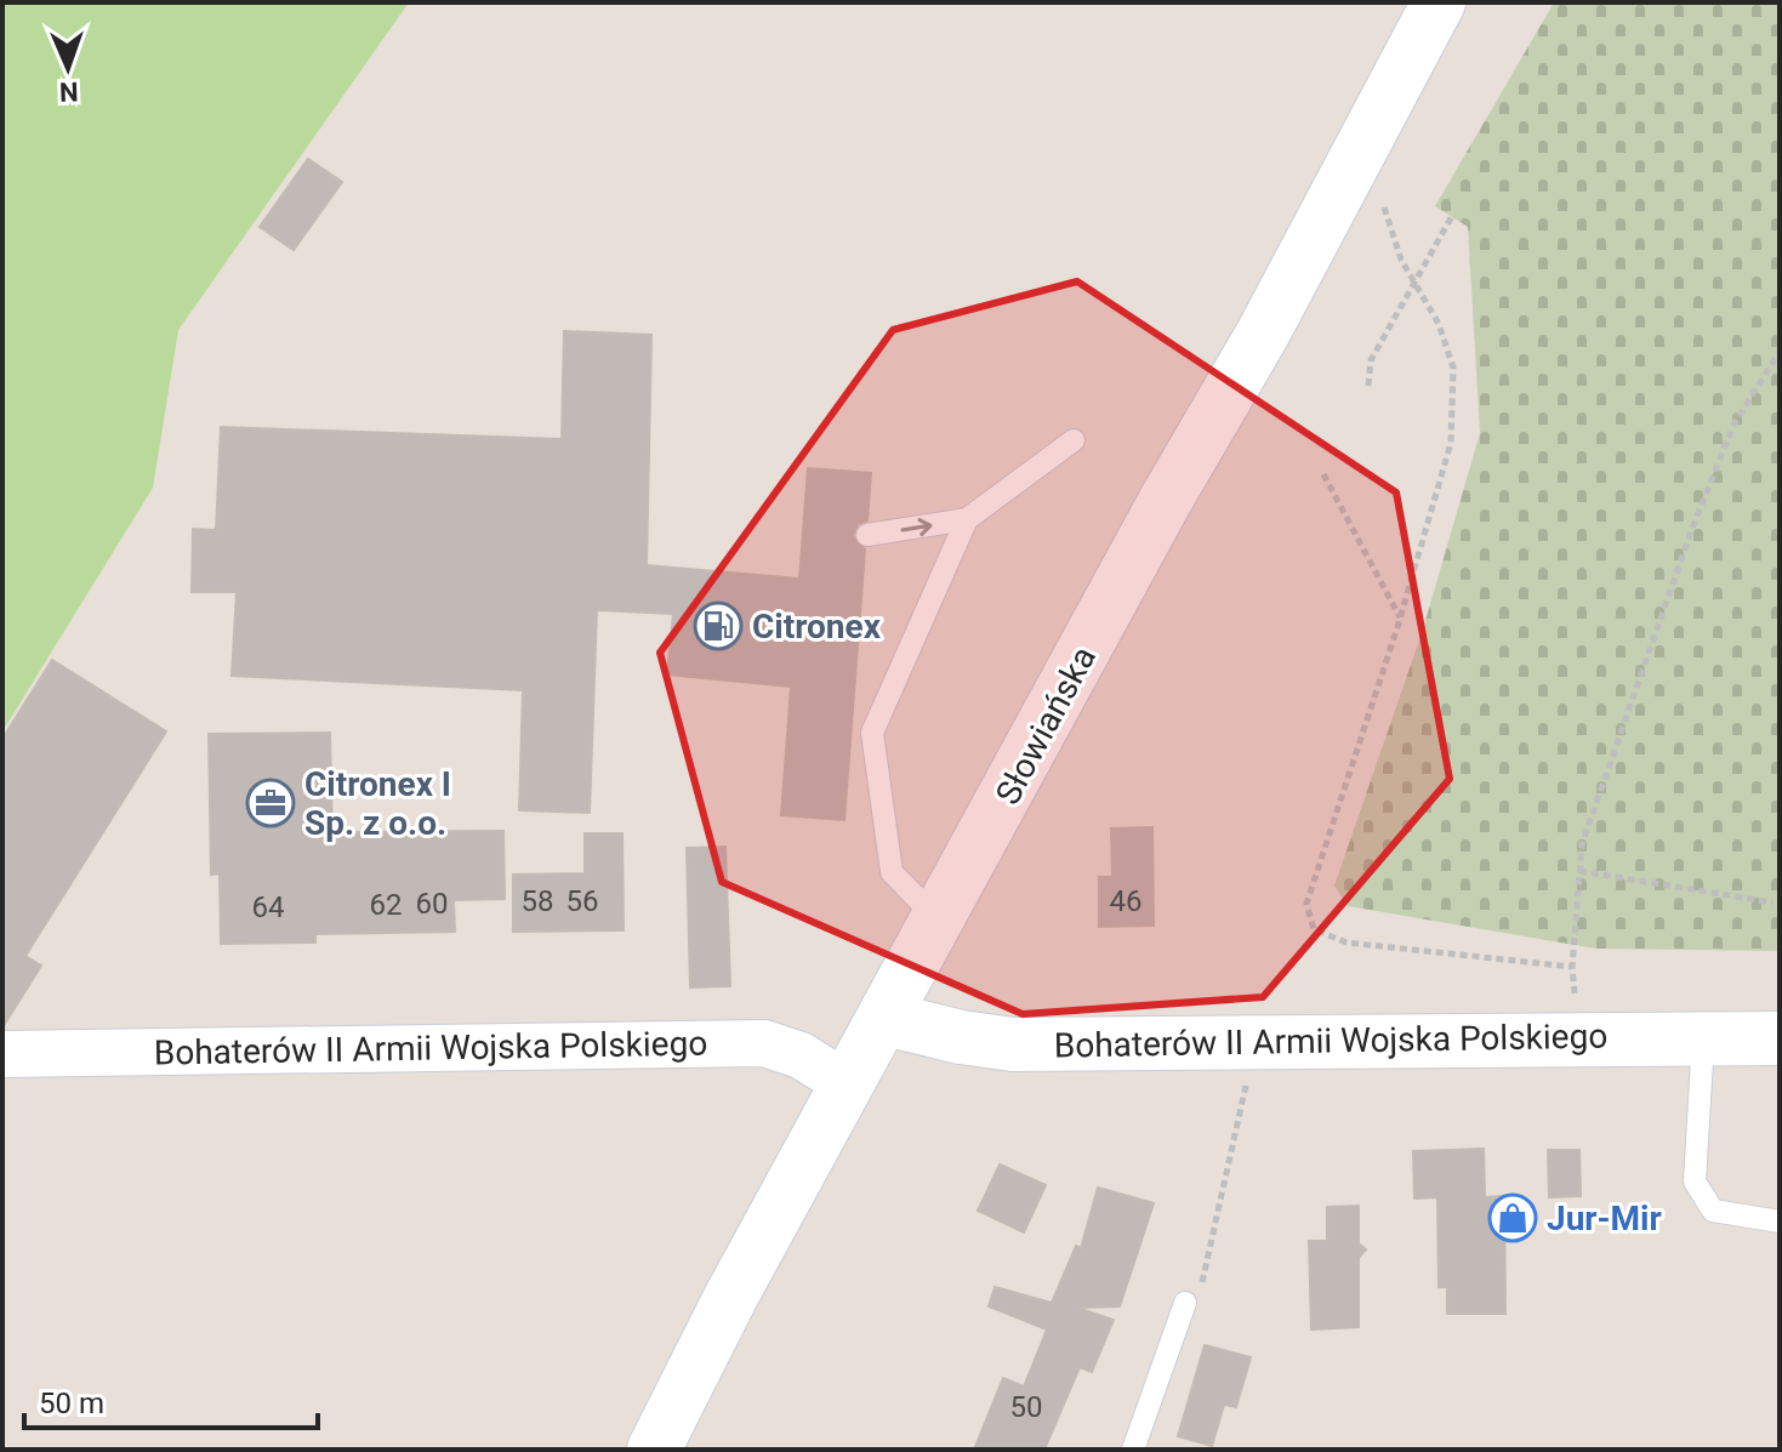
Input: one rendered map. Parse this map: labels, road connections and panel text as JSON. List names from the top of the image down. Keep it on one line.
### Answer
{"streets":{"street":["Słowiańska","Bohaterów II Armii Wojska Polskiego"]},"crossings":[["Słowiańska","Bohaterów II Armii Wojska Polskiego"]],"places":{"fuel station":["Citronex"],"office":["Citronex I Sp. z o.o."],"shop":["Jur-Mir"]},"house_numbers":["58","56","46","60","62","64","50"],"scale_bar":"50 m","north":"bottom"}
